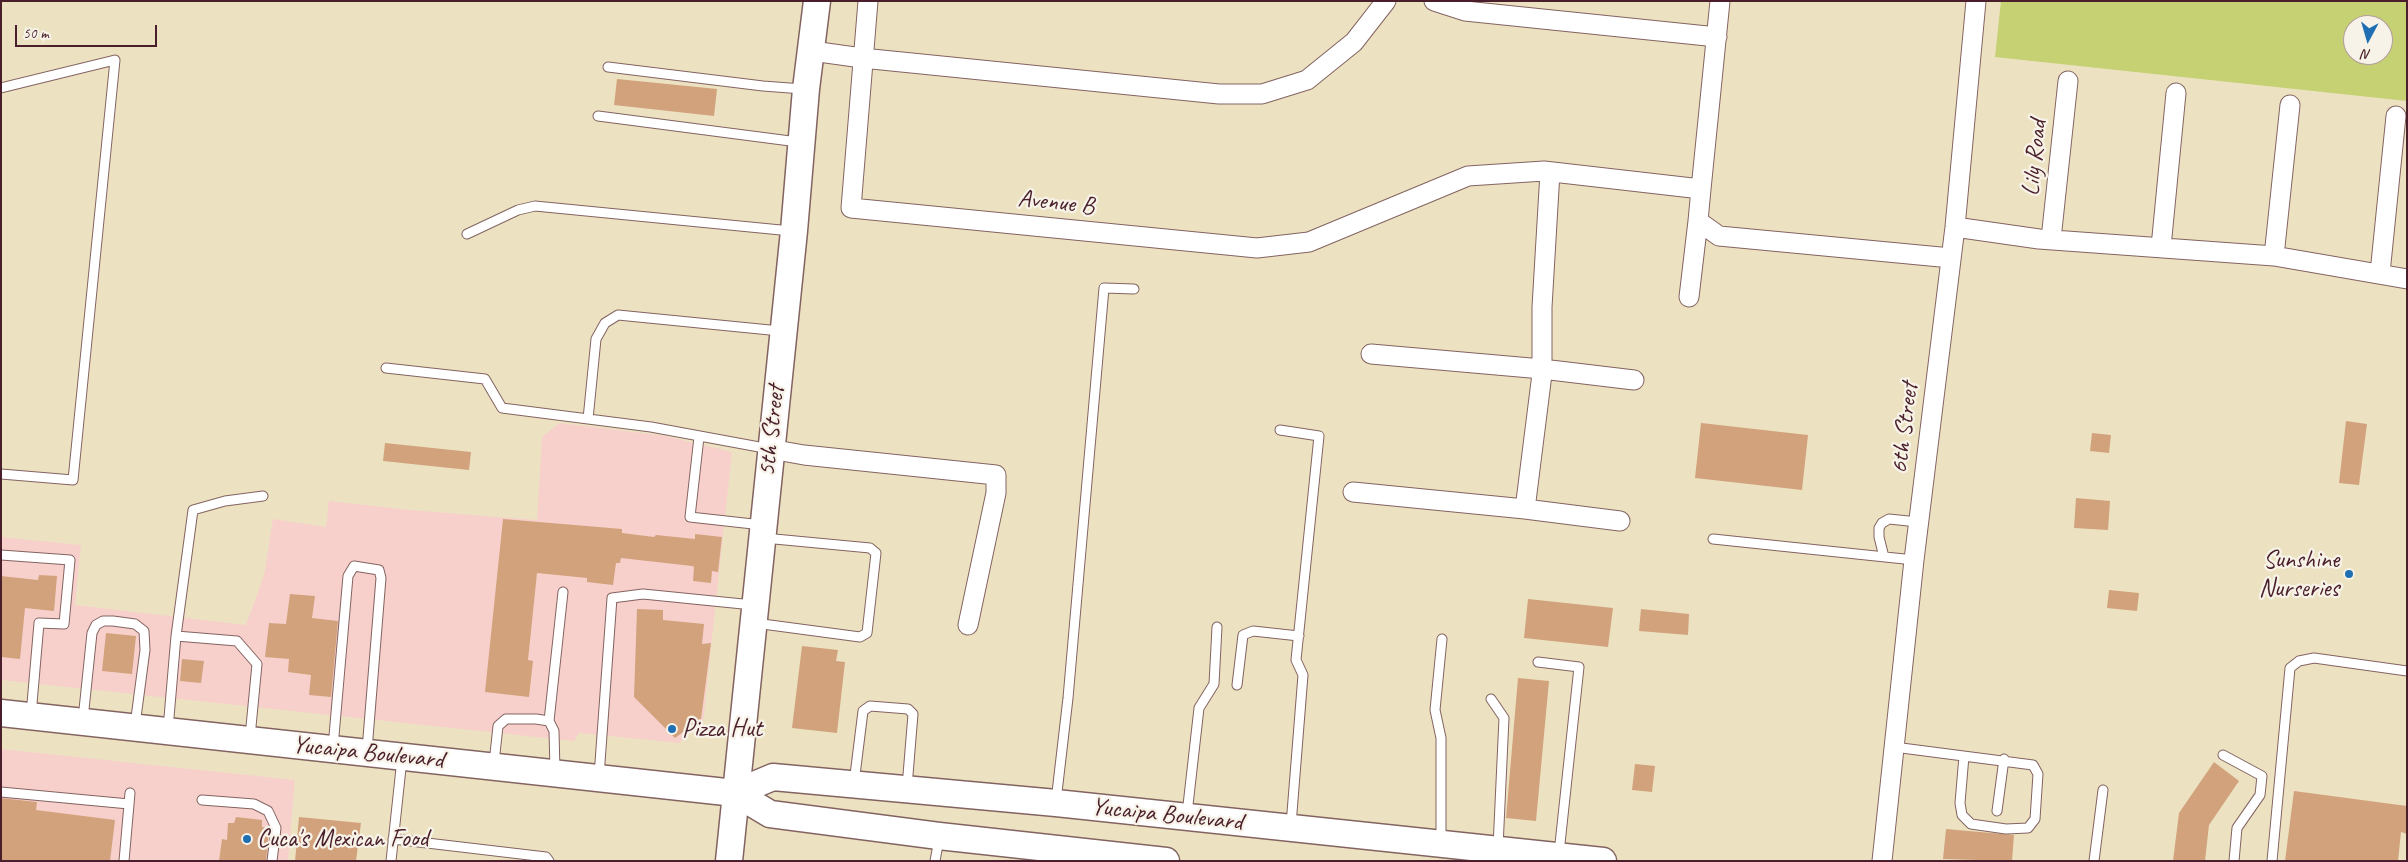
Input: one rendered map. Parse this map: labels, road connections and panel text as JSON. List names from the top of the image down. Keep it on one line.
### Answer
{"streets":{"main road":["5th Street","Yucaipa Boulevard"],"street":["Lily Road","Avenue B","6th Street"]},"crossings":[["5th Street","Yucaipa Boulevard"]],"places":["Sunshine Nurseries","Pizza Hut","Cuca's Mexican Food"],"scale_bar":"50 m","north":"bottom"}
